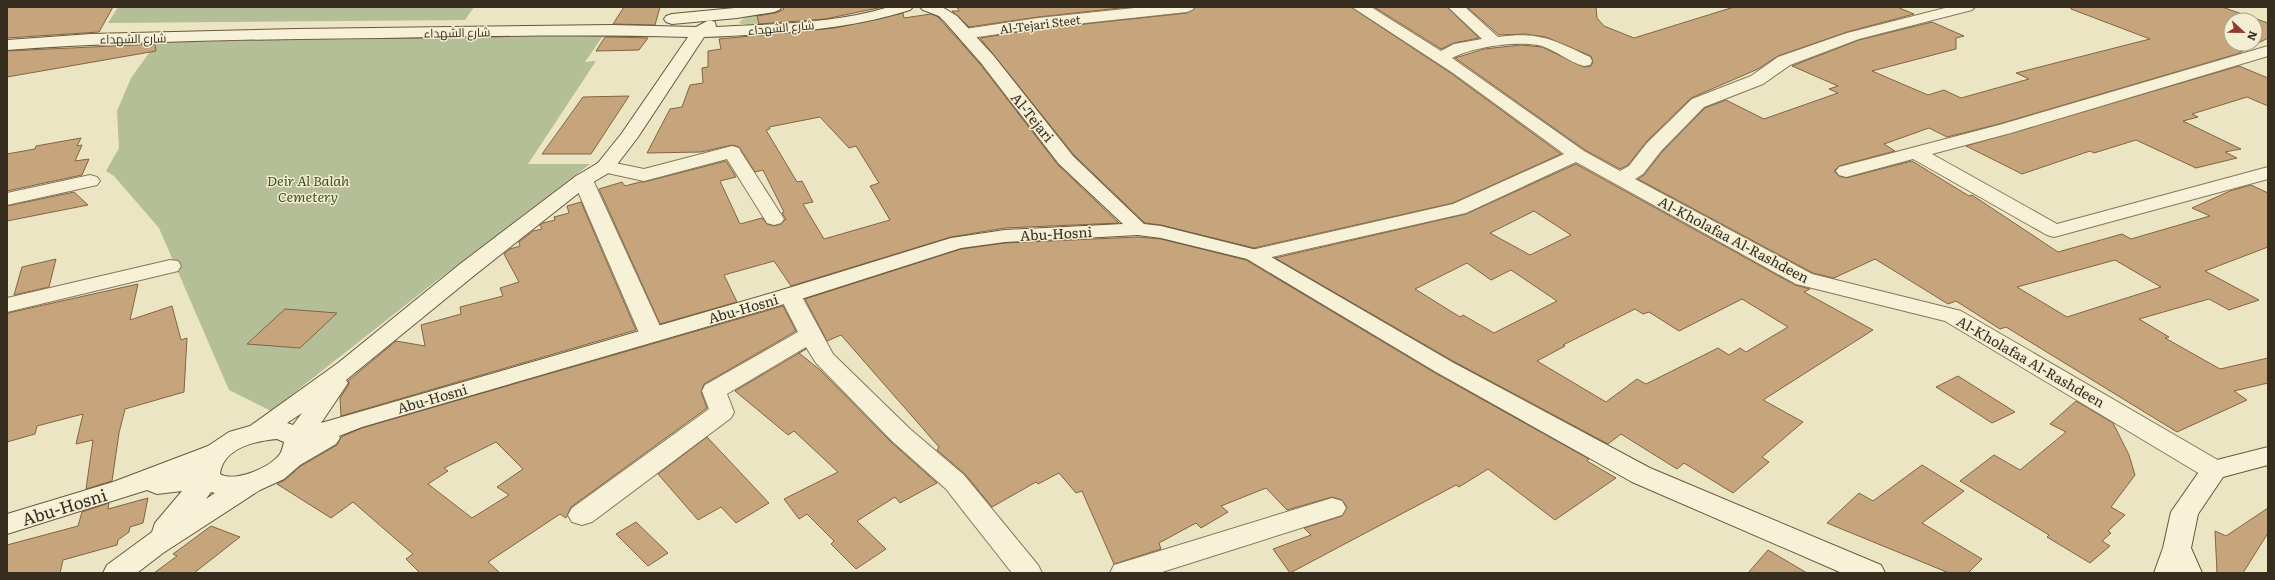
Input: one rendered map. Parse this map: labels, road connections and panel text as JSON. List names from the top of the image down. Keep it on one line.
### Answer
{"streets":{"street":["Al-Tejari Steet","شارع الشهداء","Al-Tejari","Abu-Hosni","Al-Kholafaa Al-Rashdeen"]},"crossings":[["Al-Tejari Steet","Al-Tejari"],["Al-Tejari","Abu-Hosni"]],"parks":["Deir Al Balah Cemetery"],"north":"right"}
